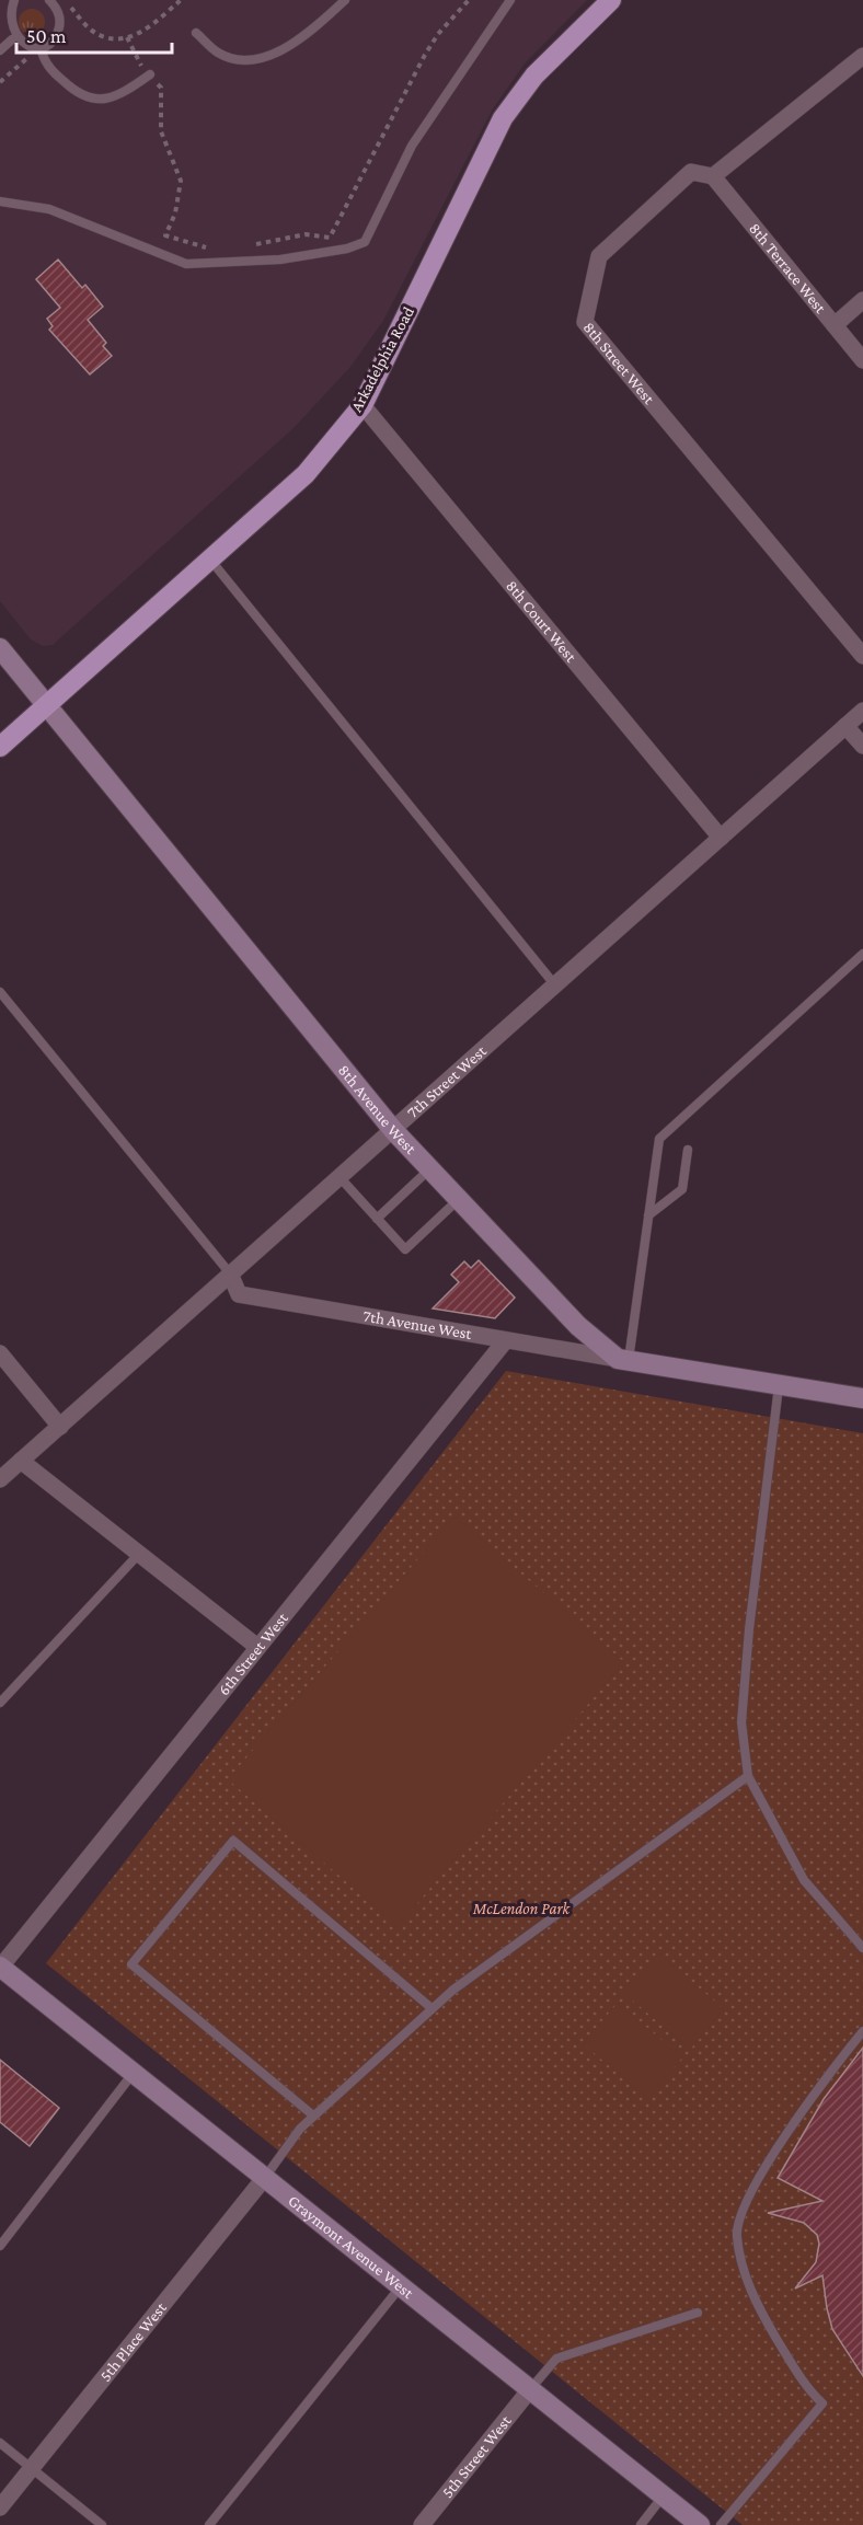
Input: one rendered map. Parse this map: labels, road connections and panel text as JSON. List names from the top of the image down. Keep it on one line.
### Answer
{"streets":{"main road":["Arkadelphia Road","8th Avenue West","Graymont Avenue West"],"street":["8th Terrace West","8th Street West","8th Court West","7th Street West","7th Avenue West","6th Street West","5th Place West","5th Street West"]},"crossings":[["8th Terrace West","8th Street West"],["Arkadelphia Road","8th Court West"],["Arkadelphia Road","8th Avenue West"],["8th Court West","7th Street West"],["7th Street West","8th Avenue West"],["7th Street West","7th Avenue West"],["8th Avenue West","7th Avenue West"],["7th Avenue West","6th Street West"],["6th Street West","Graymont Avenue West"],["Graymont Avenue West","5th Place West"],["Graymont Avenue West","5th Street West"]],"parks":["McLendon Park"],"scale_bar":"50 m"}
